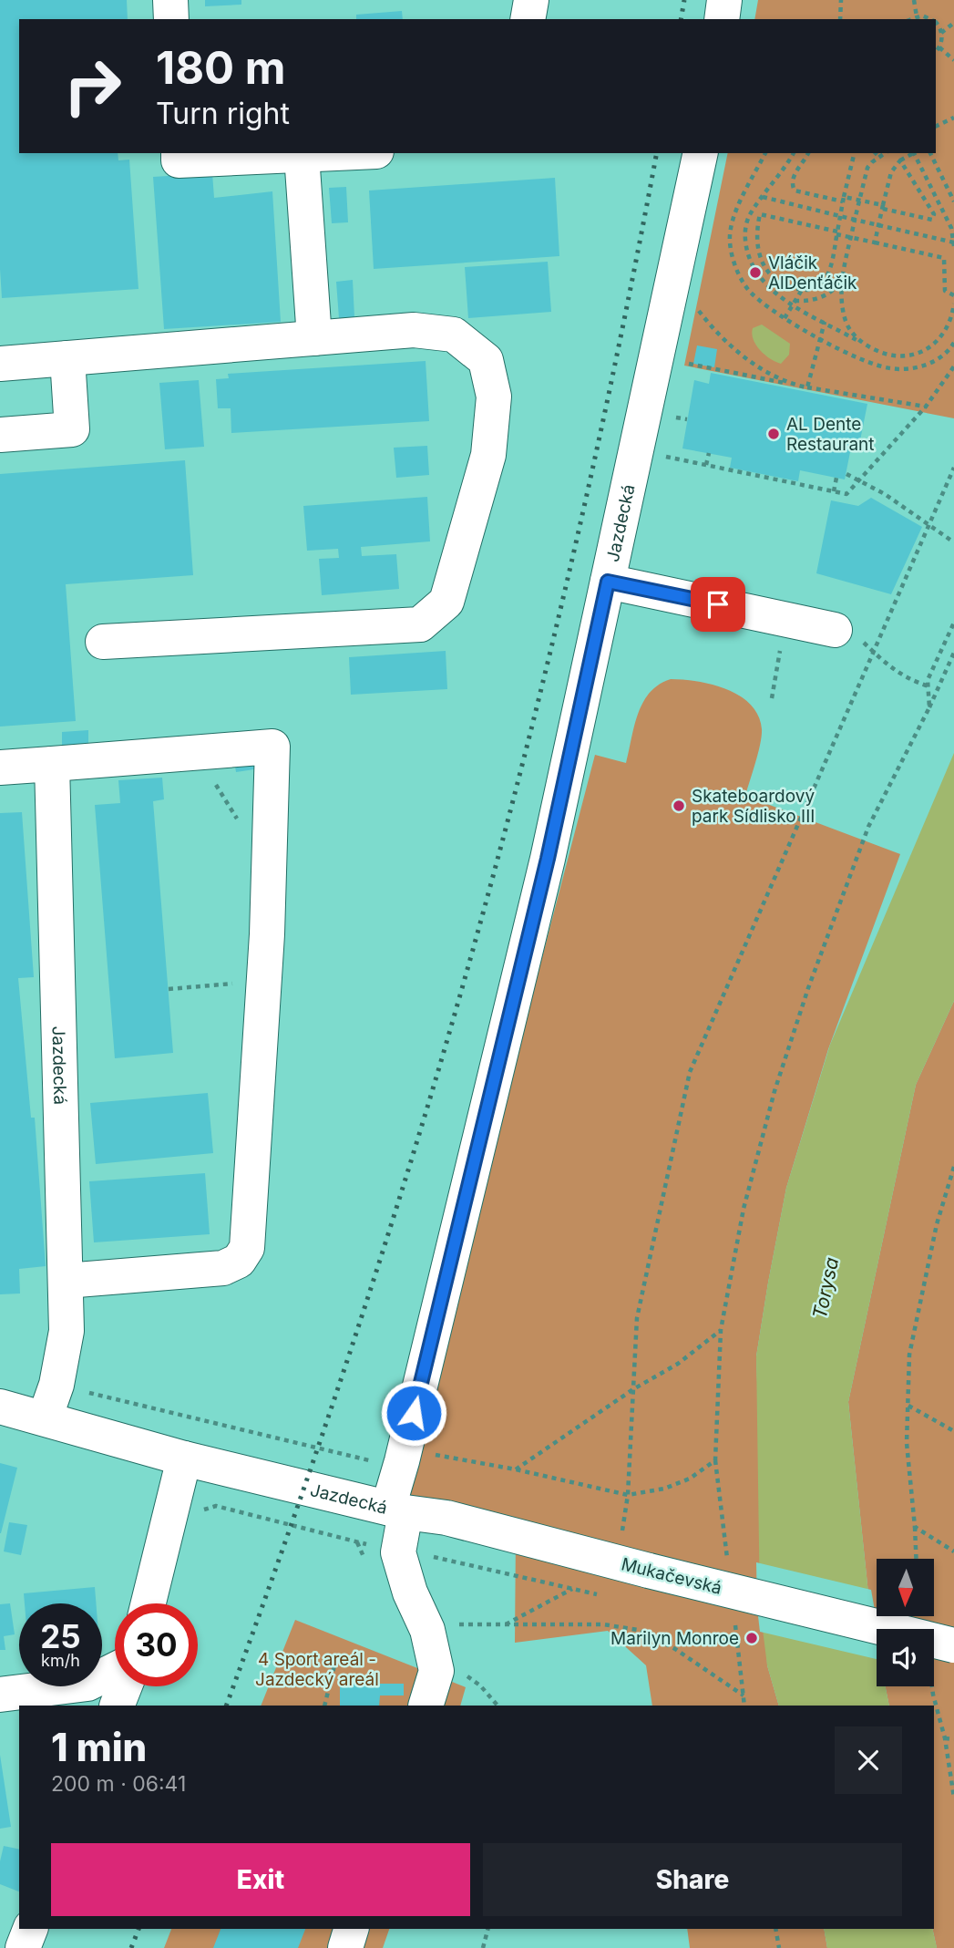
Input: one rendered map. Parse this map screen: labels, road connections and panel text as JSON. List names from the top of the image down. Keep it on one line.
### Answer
{"streets":{"street":["Jazdecká","Mukačevská"]},"crossings":[["Jazdecká","Mukačevská"]],"water":["Torysa"],"parks":["4 Sport areál - Jazdecký areál"],"places":["Vláčik AlDenťáčik","AL Dente Restaurant","Skateboardový park Sídlisko III","Marilyn Monroe"],"north":"bottom","page":{"turn":["180 m","Turn right"],"speed":"25 km/h","limit":"30","heading":["1 min","200 m · 06:41"],"buttons":["Exit","Share"]}}
